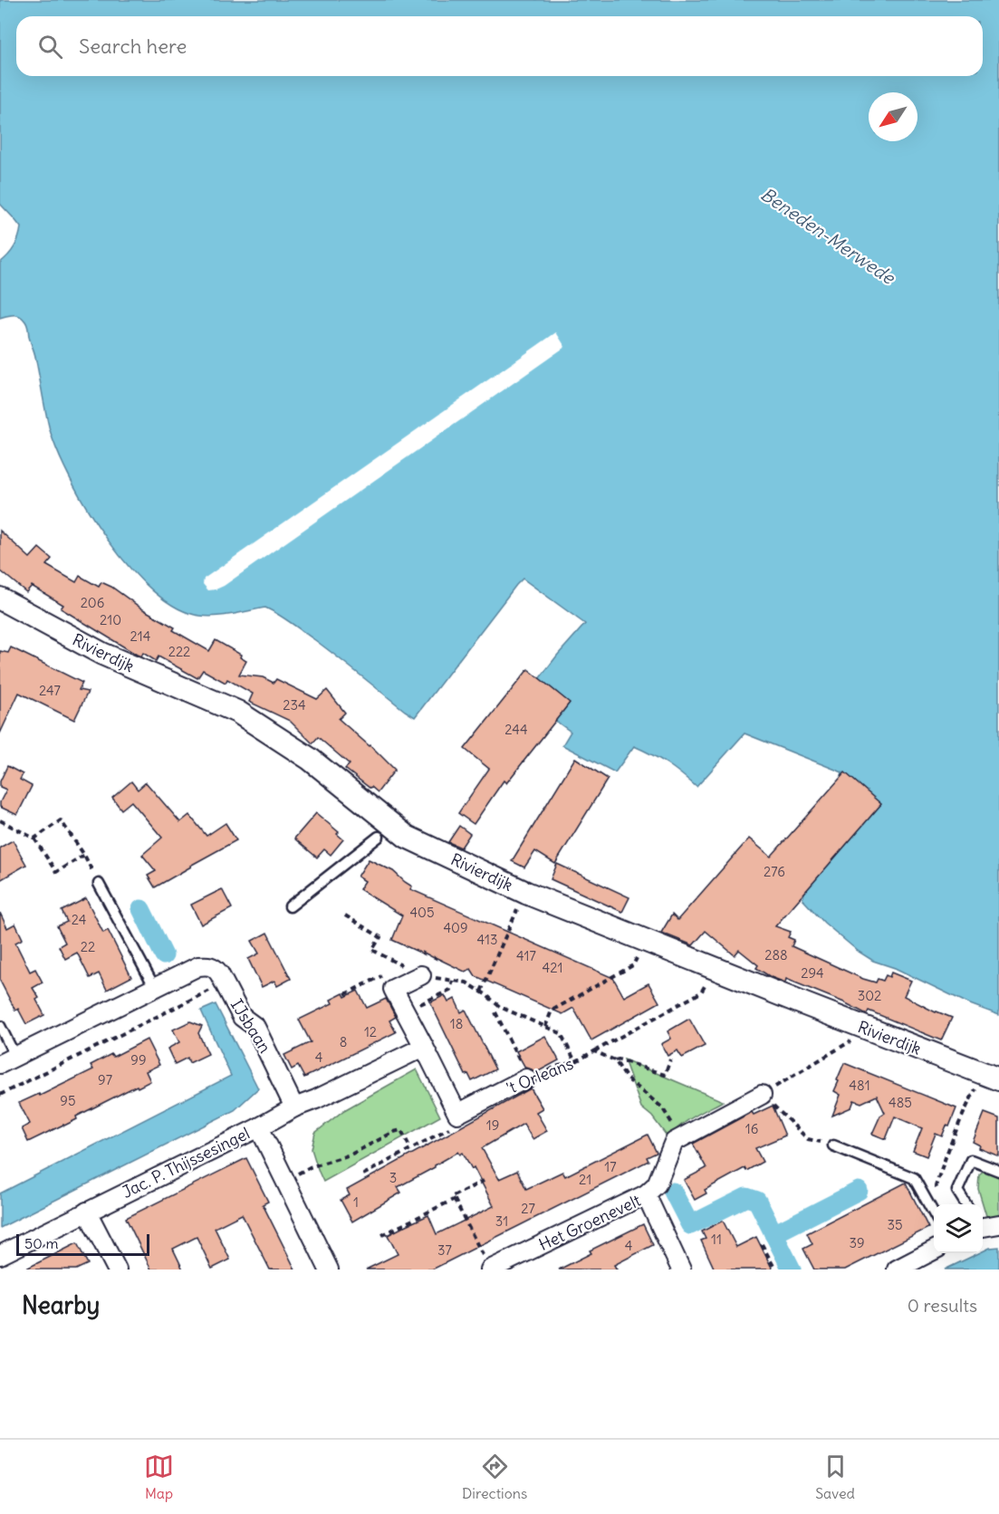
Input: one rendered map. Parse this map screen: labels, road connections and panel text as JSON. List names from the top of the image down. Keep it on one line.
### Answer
{"streets":{"street":["Rivierdijk","IJsbaan","'t Orleans","Jac. P. Thijssesingel","Het Groenevelt"]},"water":["Beneden-Merwede"],"house_numbers":["206","210","214","222","247","234","244","276","405","24","409","413","22","288","417","421","294","302","18","12","8","4","99","97","481","95","485","19","16","17","3","21","1","27","31","35","11","39","4","37"],"scale_bar":"50 m","north":"bottom left","page":{"search":"Search here","scale":"50 m","heading":["Nearby","0 results"],"nav":["Map","Directions","Saved"]}}
